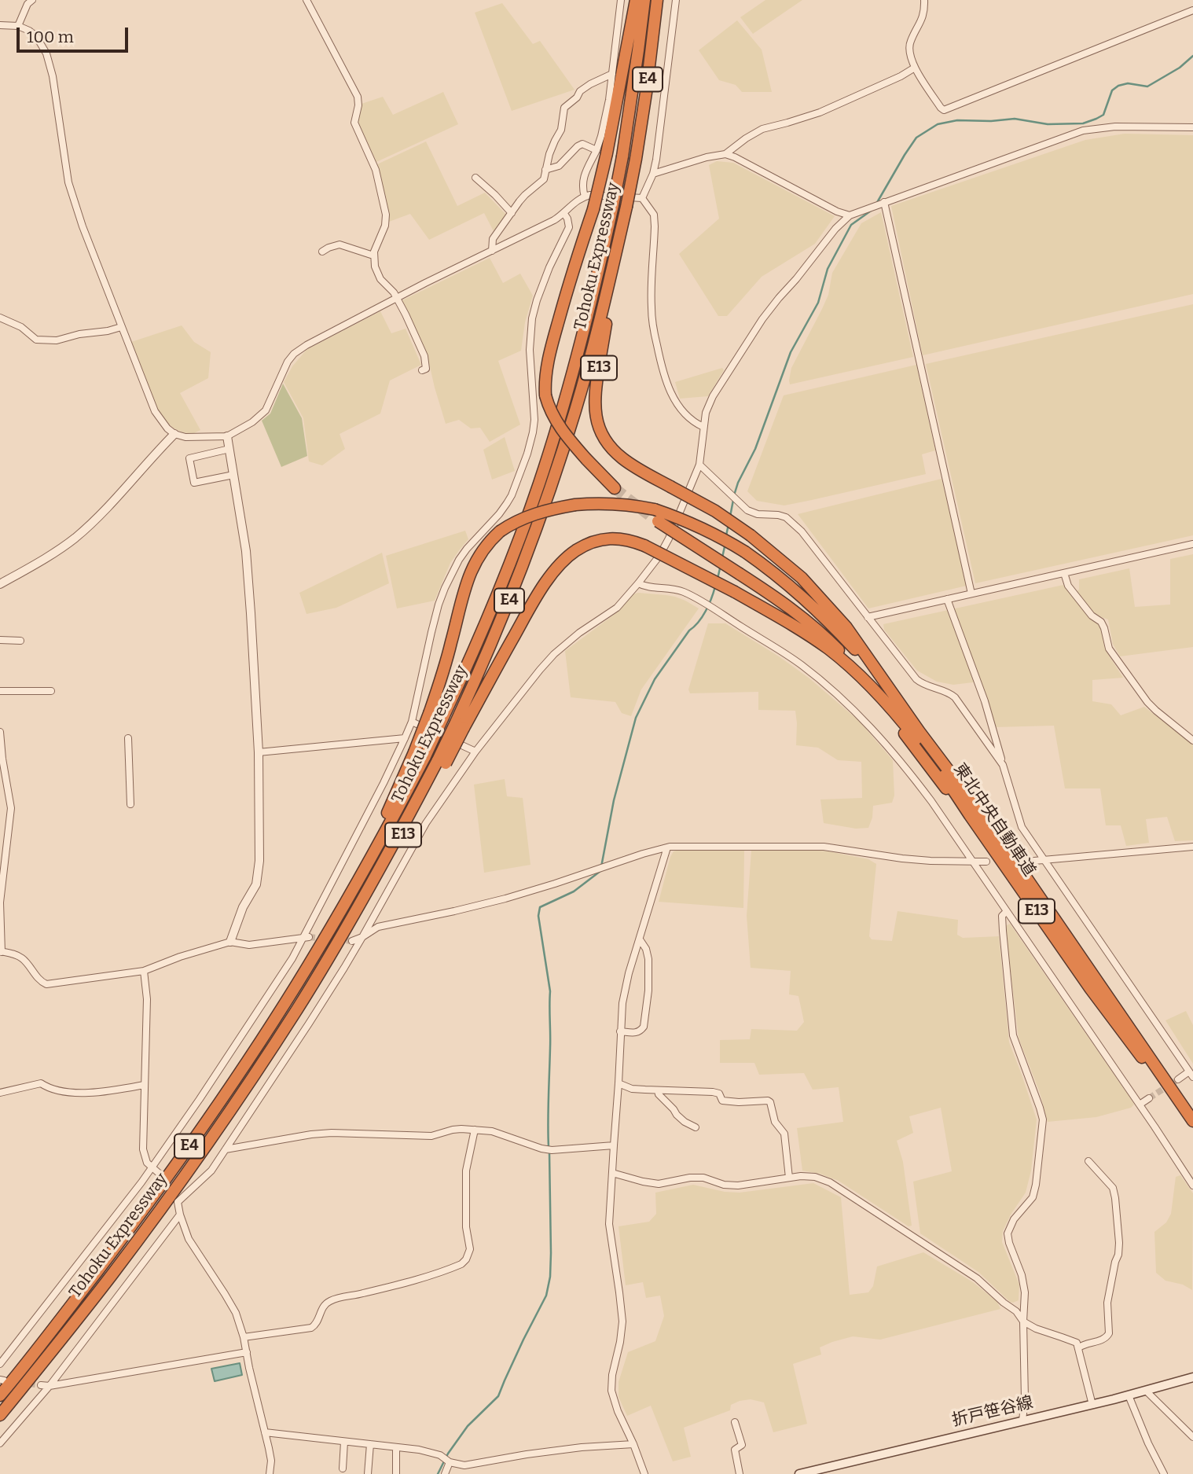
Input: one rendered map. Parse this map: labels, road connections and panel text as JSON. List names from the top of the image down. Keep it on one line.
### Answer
{"streets":{"highway":["E4","Tohoku Expressway","E13","東北中央自動車道"],"main road":["折戸笹谷線"]},"crossings":[["Tohoku Expressway","E13"],["E13","東北中央自動車道"]],"scale_bar":"100 m"}
